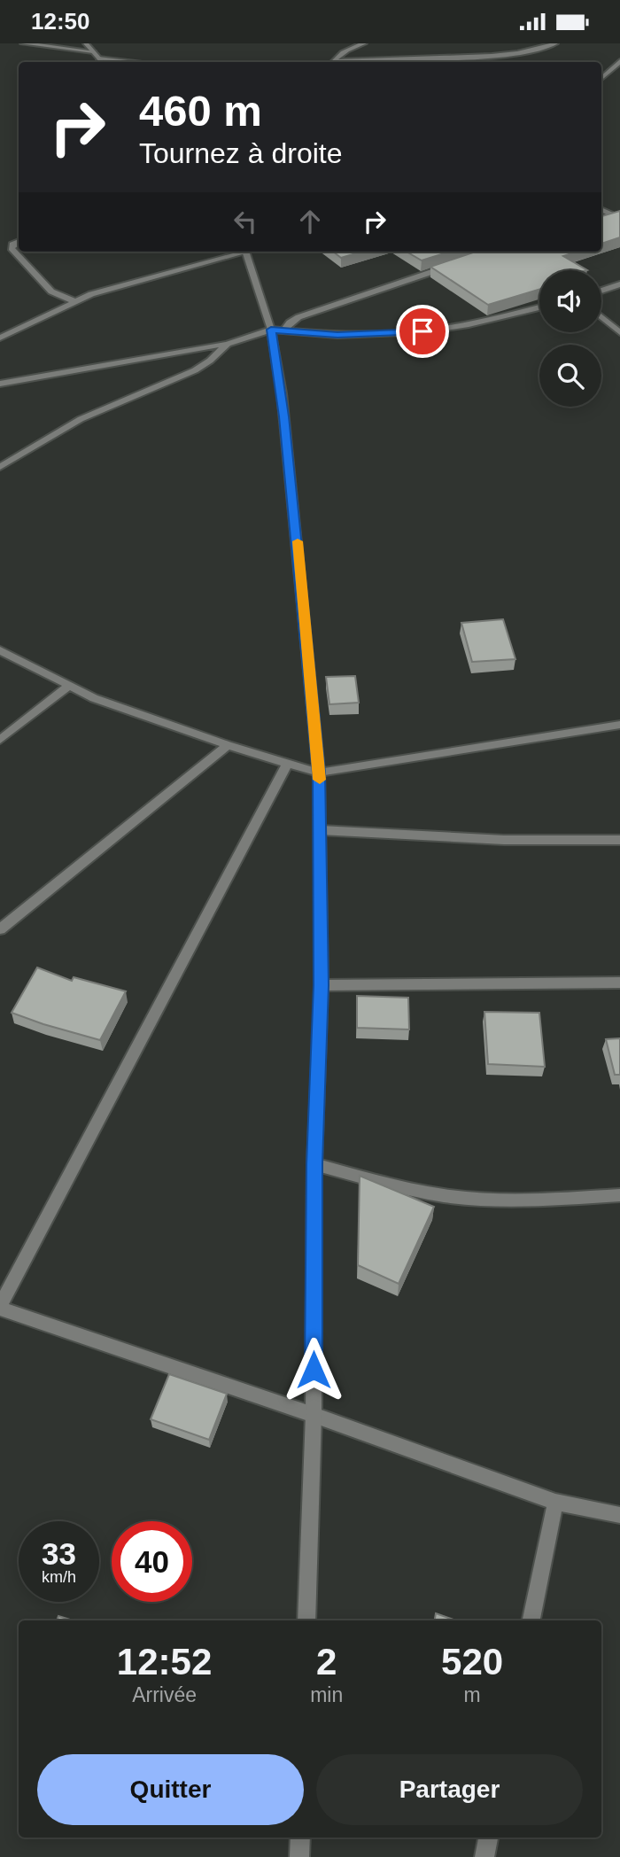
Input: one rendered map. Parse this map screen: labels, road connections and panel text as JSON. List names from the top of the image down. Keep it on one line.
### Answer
{"page":{"status":"12:50","turn":["460 m","Tournez à droite"],"speed":"33 km/h","limit":"40","eta":["12:52","Arrivée","2","min","520","m"],"buttons":["Quitter","Partager"]}}
